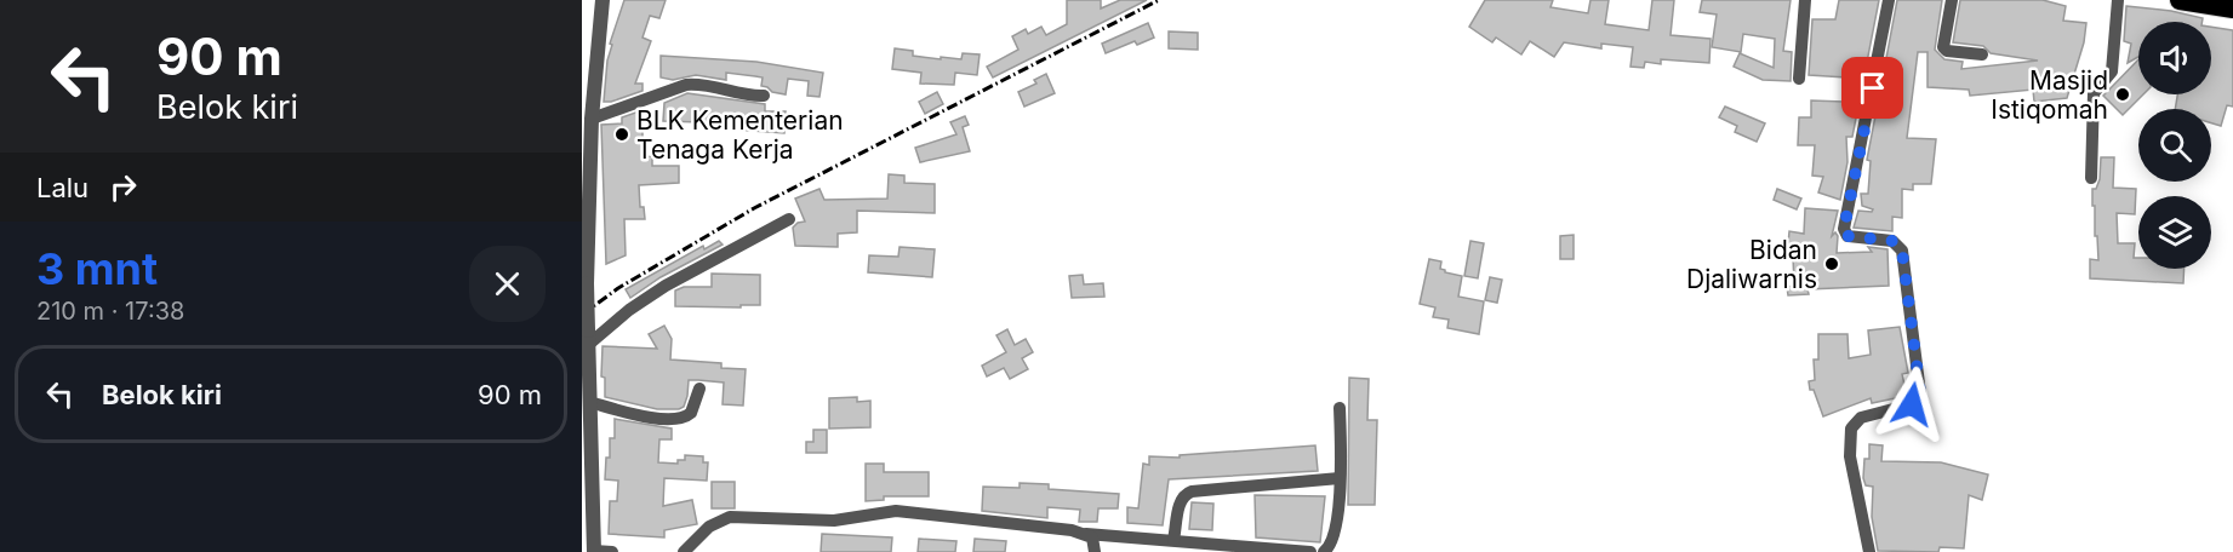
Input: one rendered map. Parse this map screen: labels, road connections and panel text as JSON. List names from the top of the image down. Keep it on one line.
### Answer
{"places":["Masjid Istiqomah","BLK Kementerian Tenaga Kerja","Bidan Djaliwarnis"],"page":{"turn":["90 m","Belok kiri"],"then":"Lalu","heading":["3 mnt","210 m · 17:38"],"list":[{"name":"Belok kiri","value":"90 m"}]}}
